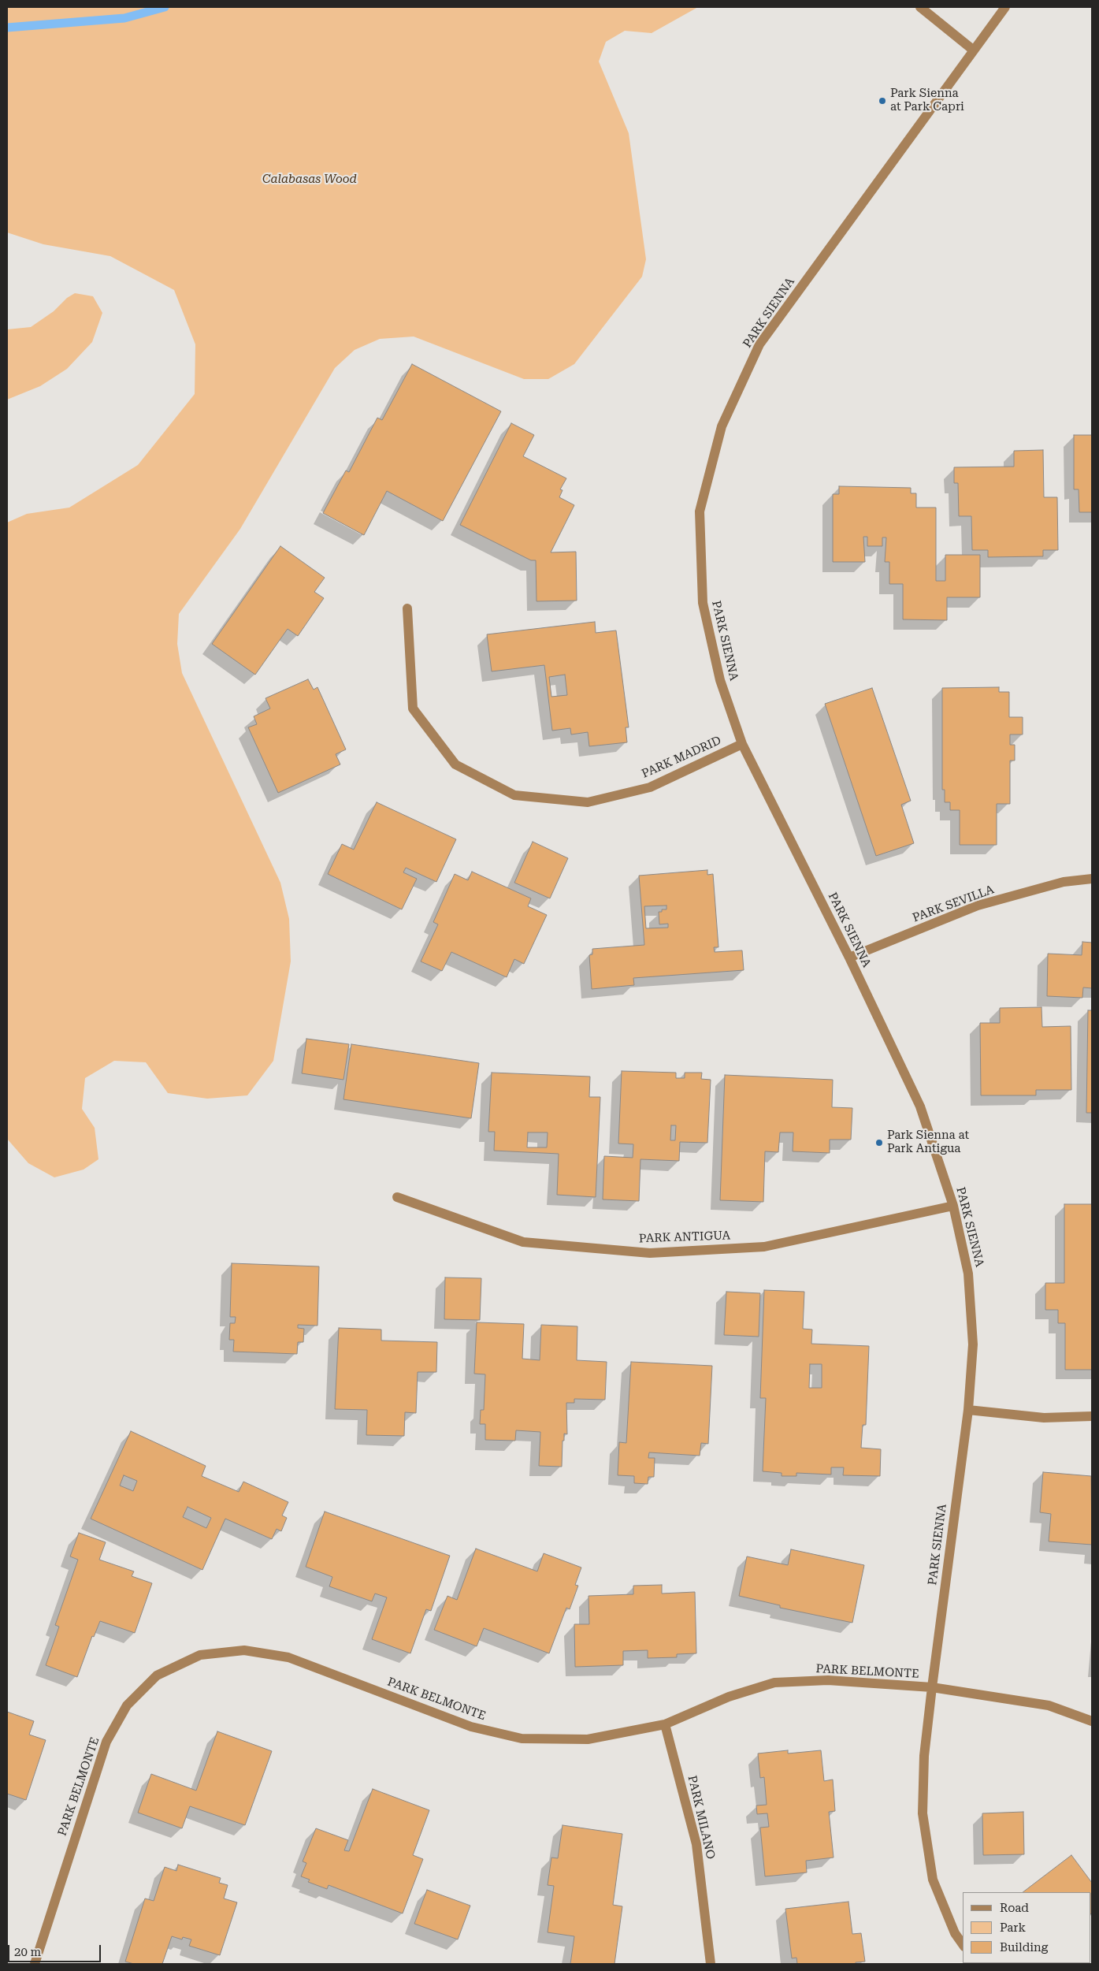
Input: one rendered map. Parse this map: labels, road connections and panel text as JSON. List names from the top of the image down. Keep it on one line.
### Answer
{"streets":{"street":["PARK SIENNA","PARK MADRID","PARK SEVILLA","PARK ANTIGUA","PARK BELMONTE","PARK MILANO"]},"crossings":[["PARK SIENNA","PARK MADRID"],["PARK SIENNA","PARK SEVILLA"],["PARK SIENNA","PARK ANTIGUA"],["PARK SIENNA","PARK BELMONTE"],["PARK BELMONTE","PARK MILANO"]],"parks":["Calabasas Wood"],"places":["Park Sienna at Park Capri","Park Sienna at Park Antigua"],"legend":["Road","Park","Building"],"scale_bar":"20 m"}
